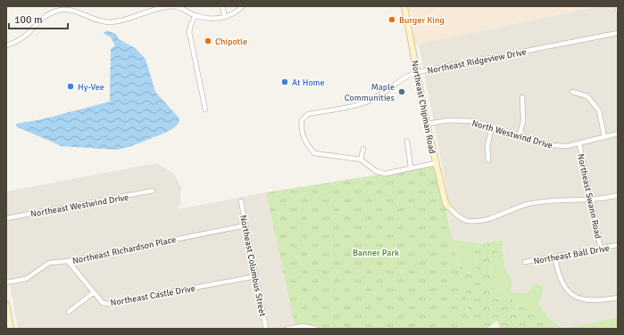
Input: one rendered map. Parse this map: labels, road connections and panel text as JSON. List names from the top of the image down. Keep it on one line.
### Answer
{"streets":{"street":["Northeast Ridgeview Drive","Northeast Chipman Road","North Westwind Drive","Northeast Swann Road","Northeast Westwind Drive","Northeast Richardson Place","Northeast Ball Drive","Northeast Columbus Street","Northeast Castle Drive"]},"crossings":[["Northeast Ridgeview Drive","Northeast Chipman Road"],["Northeast Chipman Road","North Westwind Drive"],["North Westwind Drive","Northeast Swann Road"],["Northeast Swann Road","Northeast Ball Drive"],["Northeast Richardson Place","Northeast Columbus Street"],["Northeast Richardson Place","Northeast Castle Drive"],["Northeast Columbus Street","Northeast Castle Drive"]],"parks":["Banner Park"],"places":["Burger King","Chipotle","At Home","Hy-Vee","Maple Communities"],"scale_bar":"100 m"}
